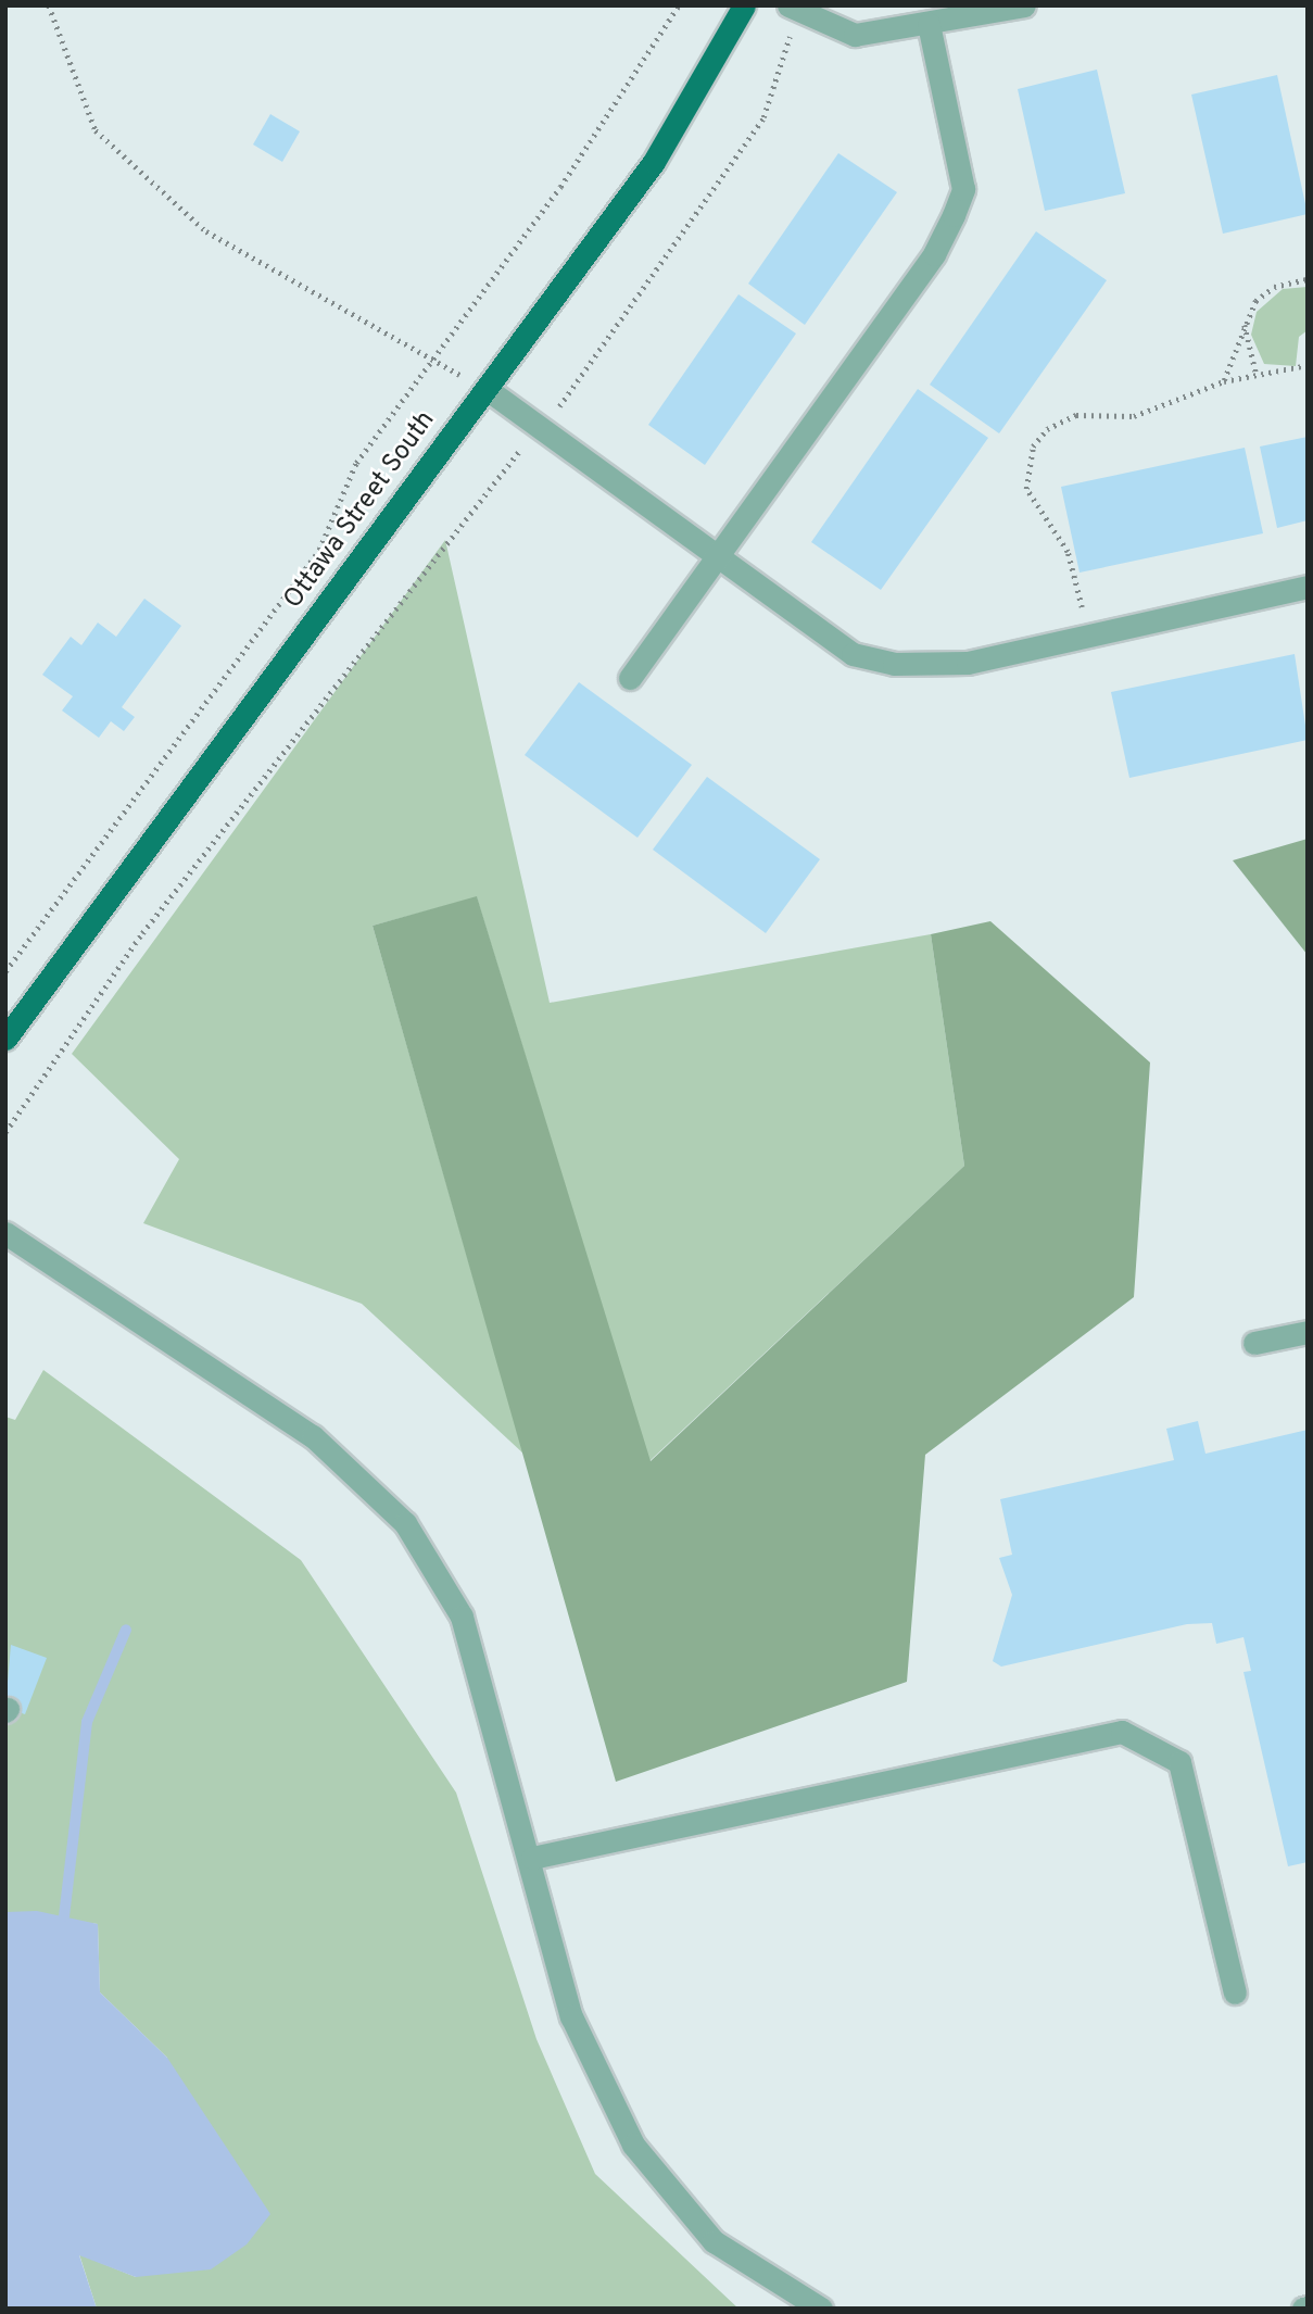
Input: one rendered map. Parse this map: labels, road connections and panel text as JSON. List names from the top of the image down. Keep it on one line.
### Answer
{"streets":{"main road":["Ottawa Street South"]}}
